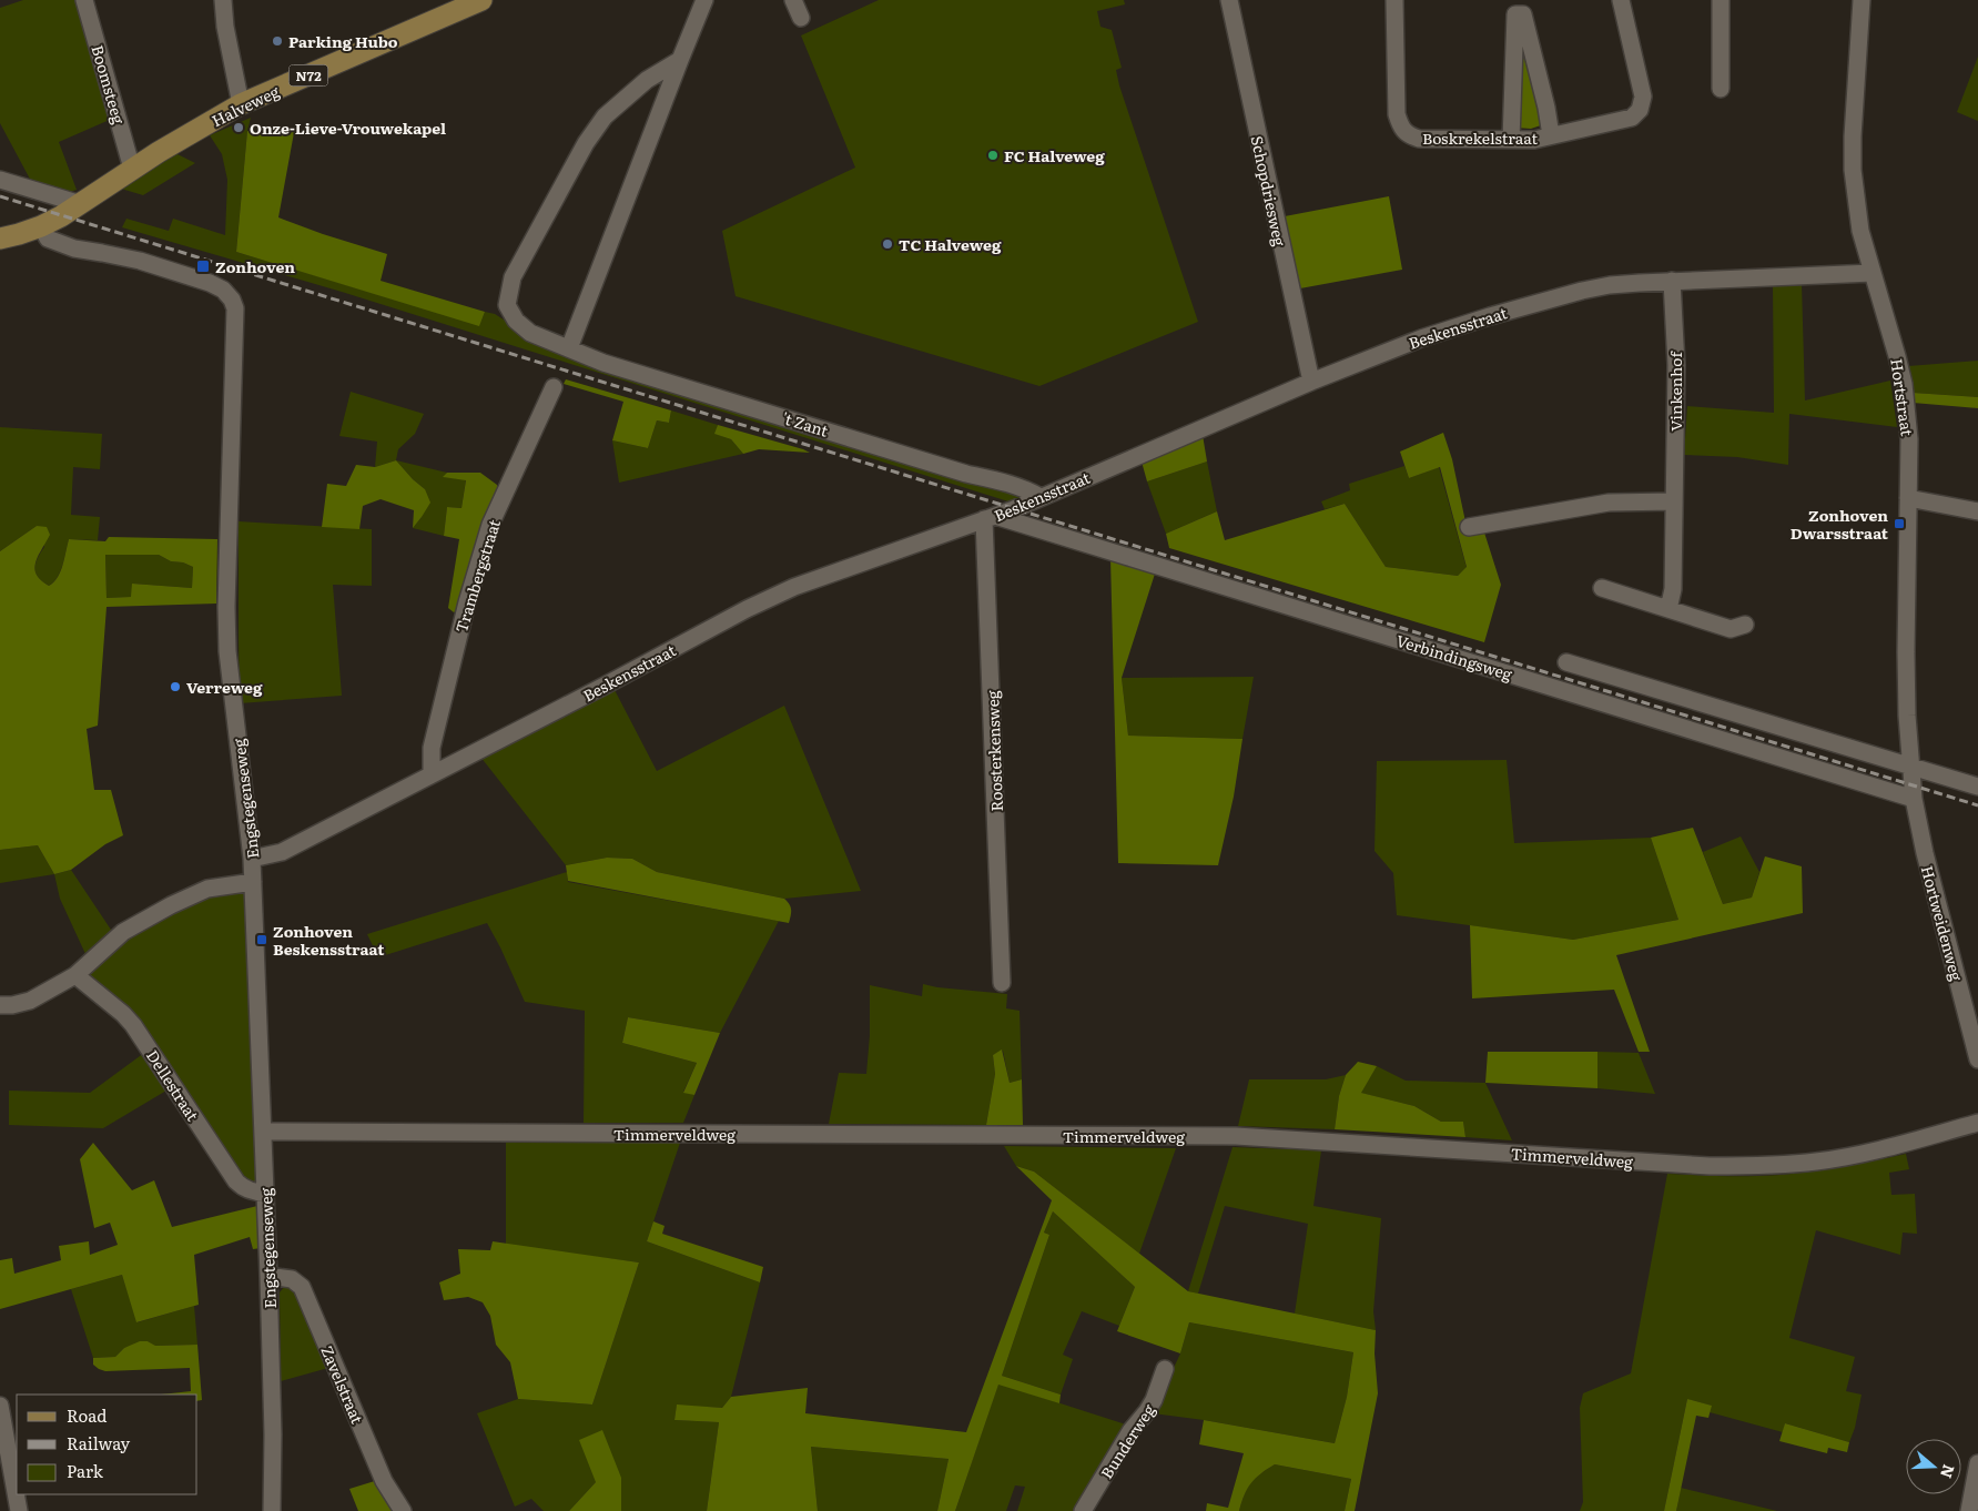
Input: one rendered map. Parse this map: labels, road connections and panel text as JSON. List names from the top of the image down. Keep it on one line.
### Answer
{"streets":{"main road":["N72","Halveweg"],"street":["Boomsteeg","Boskrekelstraat","Schopdriesweg","Beskensstraat","Vinkenhof","Hortstraat","'t Zant","Trambergstraat","Verbindingsweg","Roosterkensweg","Engstegenseweg","Hortweidenweg","Dellestraat","Timmerveldweg","Zavelstraat","Bunderweg"]},"crossings":[["N72","Halveweg"],["N72","Engstegenseweg"],["Boomsteeg","Halveweg"],["Halveweg","Engstegenseweg"],["Schopdriesweg","Beskensstraat"],["Beskensstraat","Vinkenhof"],["Beskensstraat","Hortstraat"],["Beskensstraat","'t Zant"],["Beskensstraat","Trambergstraat"],["Beskensstraat","Verbindingsweg"],["Beskensstraat","Roosterkensweg"],["Beskensstraat","Engstegenseweg"],["Hortstraat","Verbindingsweg"],["Hortstraat","Hortweidenweg"],["Verbindingsweg","Roosterkensweg"],["Verbindingsweg","Hortweidenweg"],["Engstegenseweg","Dellestraat"],["Engstegenseweg","Timmerveldweg"],["Engstegenseweg","Zavelstraat"]],"places":{"other":["Parking Hubo","Onze-Lieve-Vrouwekapel","FC Halveweg","TC Halveweg","Verreweg"],"transit":["Zonhoven","Zonhoven Dwarsstraat","Zonhoven Beskensstraat"]},"legend":["Road","Railway","Park"],"north":"right"}
